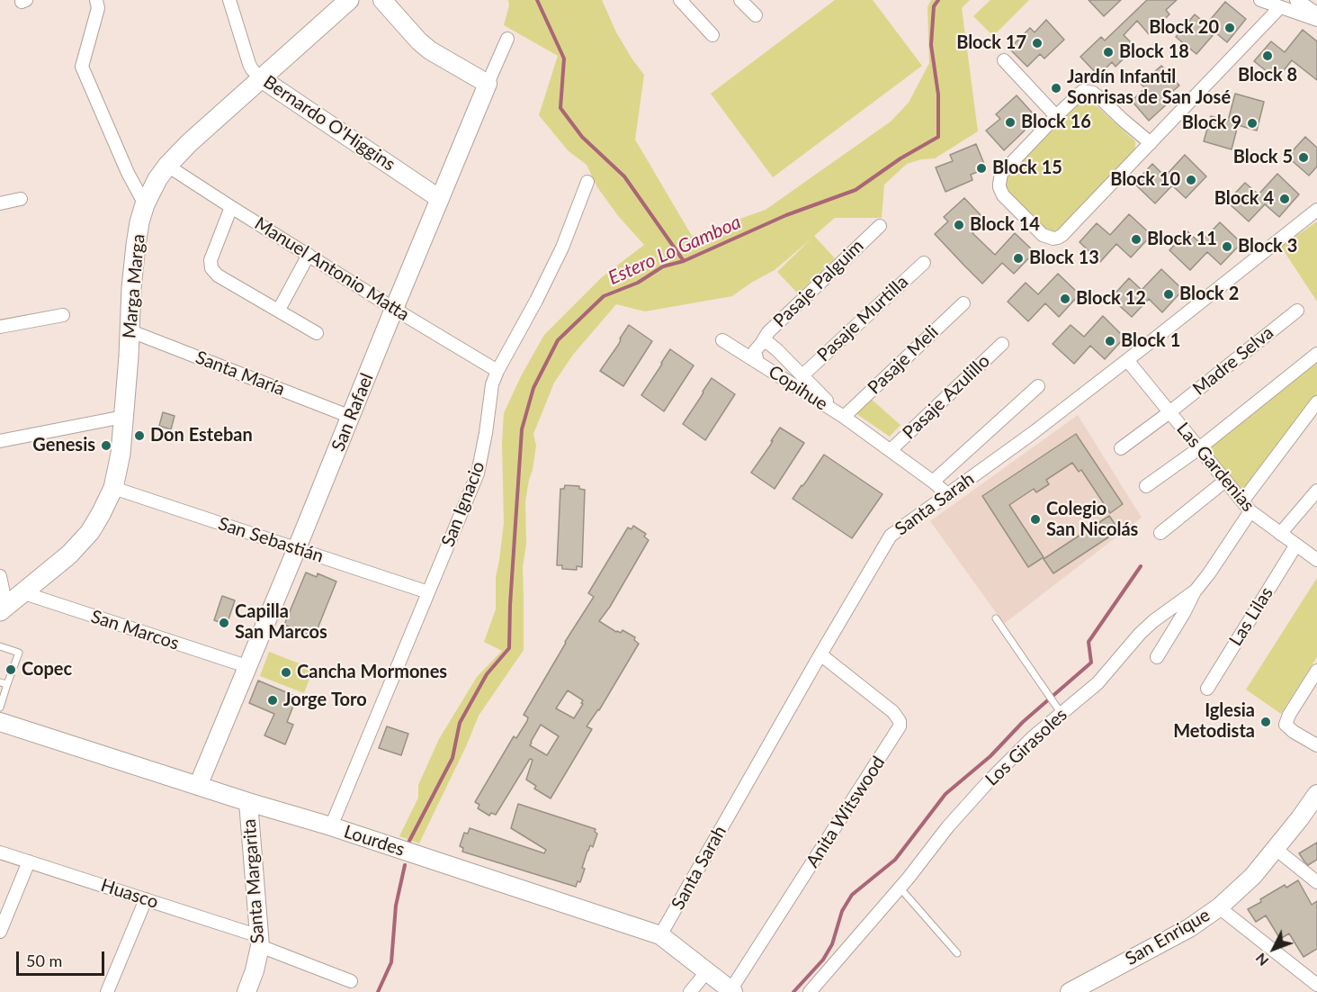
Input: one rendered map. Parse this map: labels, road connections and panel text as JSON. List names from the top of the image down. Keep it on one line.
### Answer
{"streets":{"main road":["Marga Marga"],"street":["Bernardo O'Higgins","Manuel Antonio Matta","Pasaje Palguim","Pasaje Murtilla","Pasaje Meli","Madre Selva","Santa María","Copihue","Pasaje Azulillo","San Rafael","Las Gardenias","San Ignacio","Santa Sarah","San Sebastián","Las Lilas","San Marcos","Los Girasoles","Anita Witswood","Lourdes","Santa Margarita","Huasco","San Enrique"]},"crossings":[["Bernardo O'Higgins","Marga Marga"],["Bernardo O'Higgins","San Rafael"],["Manuel Antonio Matta","Marga Marga"],["Manuel Antonio Matta","San Rafael"],["Manuel Antonio Matta","San Ignacio"],["Pasaje Palguim","Copihue"],["Marga Marga","Santa María"],["Marga Marga","San Sebastián"],["Marga Marga","San Marcos"],["Pasaje Murtilla","Copihue"],["Pasaje Meli","Copihue"],["Madre Selva","Las Gardenias"],["Santa María","San Rafael"],["Copihue","Pasaje Azulillo"],["Copihue","Santa Sarah"],["San Rafael","San Sebastián"],["San Rafael","San Marcos"],["San Rafael","Lourdes"],["Las Gardenias","Santa Sarah"],["Las Gardenias","Las Lilas"],["Las Gardenias","Los Girasoles"],["San Ignacio","San Sebastián"],["San Ignacio","Lourdes"],["Santa Sarah","Anita Witswood"],["Santa Sarah","Lourdes"],["Anita Witswood","Lourdes"],["Lourdes","Santa Margarita"],["Santa Margarita","Huasco"]],"water":["Estero Lo Gamboa"],"places":["Block 20","Block 17","Block 18","Block 8","Jardín Infantil Sonrisas de San José","Block 16","Block 9","Block 5","Block 15","Block 10","Block 4","Block 14","Block 11","Block 3","Block 13","Block 2","Block 12","Block 1","Don Esteban","Genesis","Colegio San Nicolás","Capilla San Marcos","Copec","Cancha Mormones","Jorge Toro","Iglesia Metodista"],"scale_bar":"50 m","north":"bottom left"}
